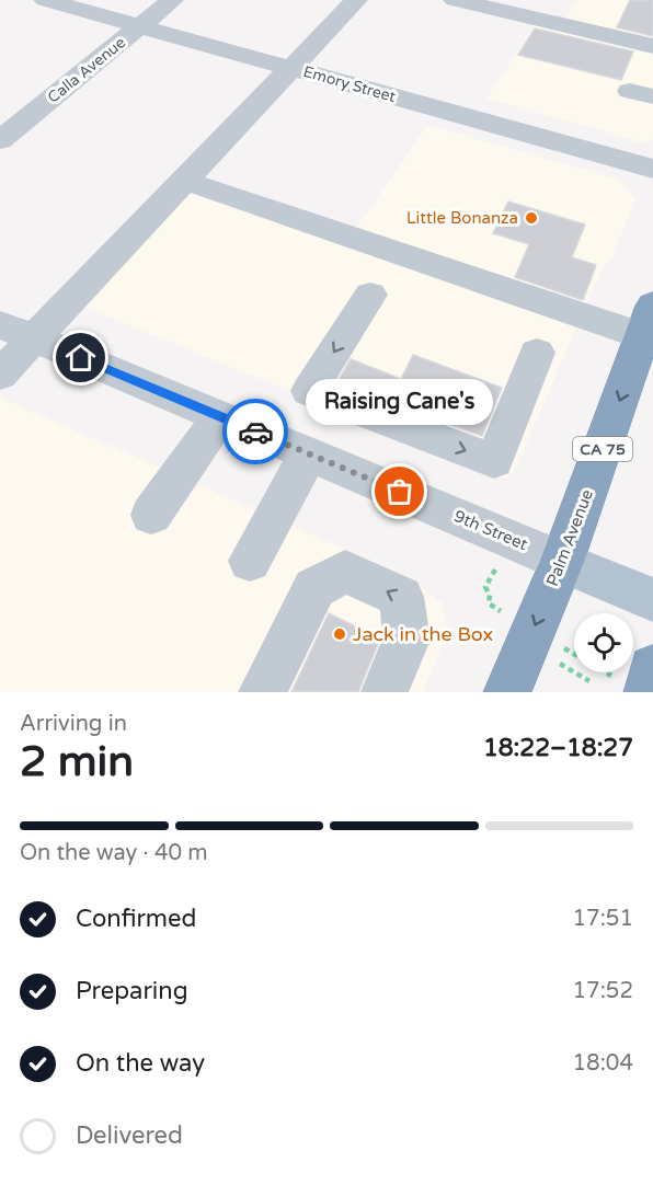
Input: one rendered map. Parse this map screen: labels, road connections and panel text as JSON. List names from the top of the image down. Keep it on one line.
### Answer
{"streets":{"highway":["CA 75","Palm Avenue"],"main road":["9th Street"],"street":["Calla Avenue","Emory Street"]},"crossings":[["Calla Avenue","Emory Street"],["9th Street","Palm Avenue"]],"one_way":["Palm Avenue"],"places":["Little Bonanza","Raising Cane's","Jack in the Box"],"page":{"bubble":"Raising Cane's","heading":["2 min","Arriving in","18:22–18:27"],"bar":"On the way · 40 m","list":[["Confirmed","17:51"],["Preparing","17:52"],["On the way","18:04"],"Delivered"]}}
